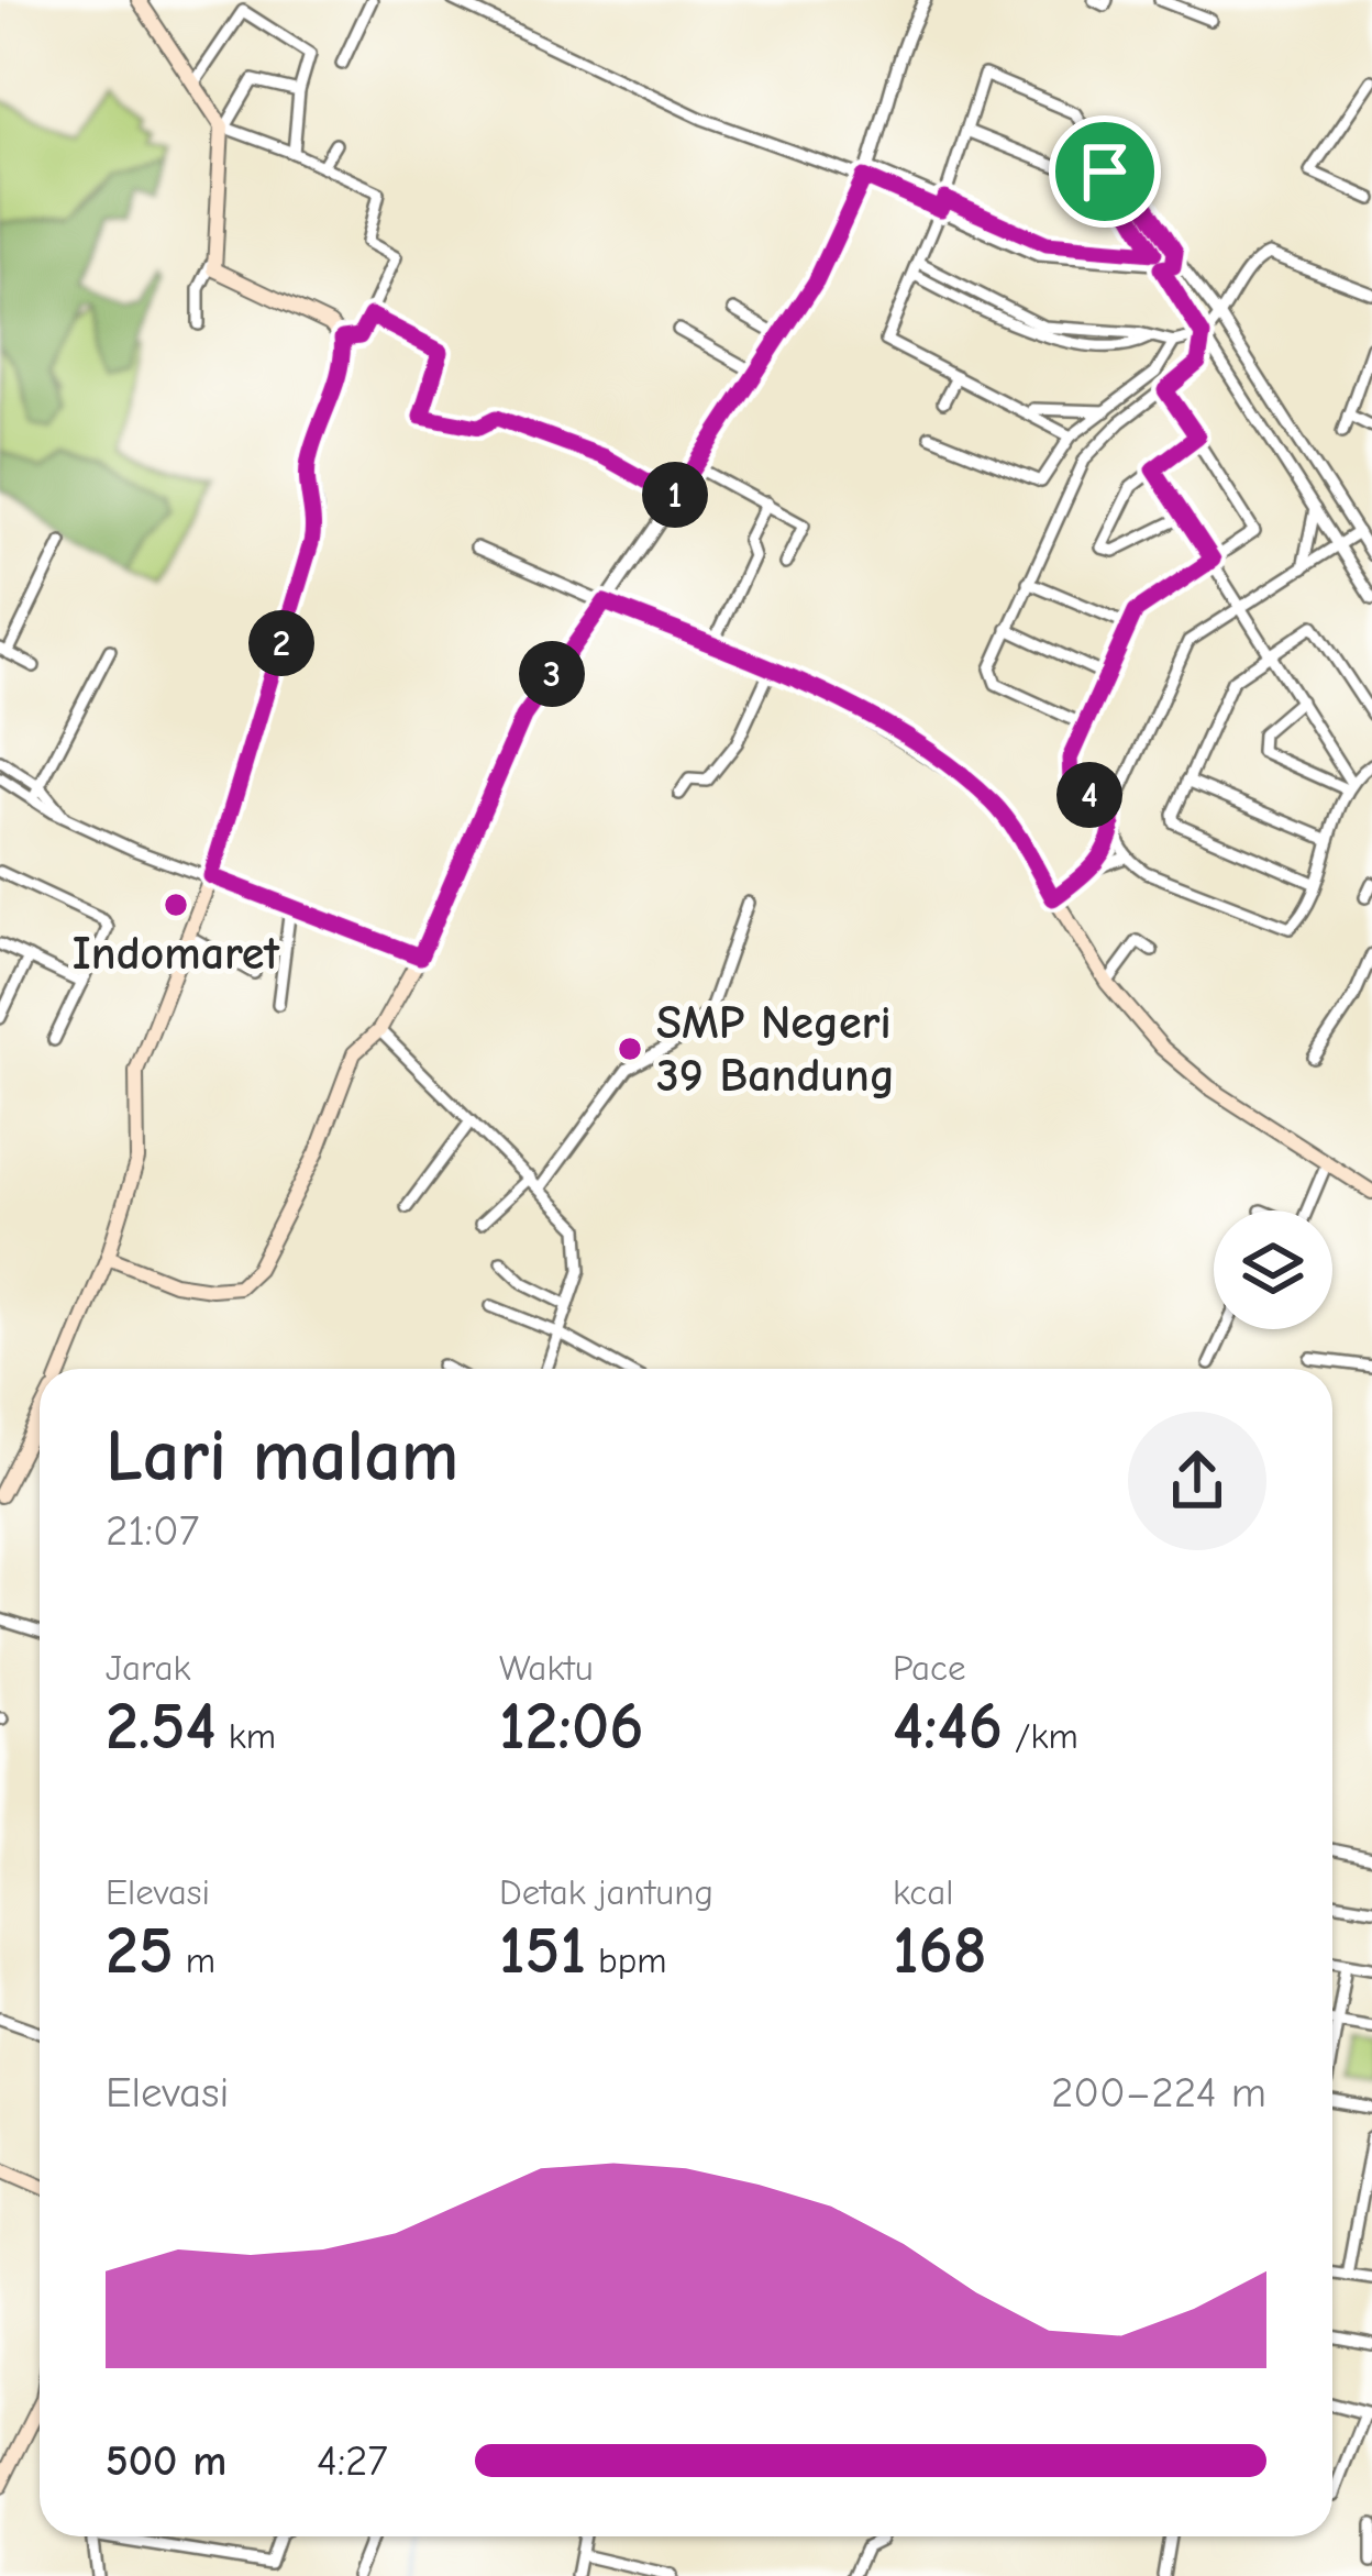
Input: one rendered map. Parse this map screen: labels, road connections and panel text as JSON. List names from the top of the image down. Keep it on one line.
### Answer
{"places":["Indomaret","SMP Negeri 39 Bandung"],"page":{"pins":["1","2","3","4"],"heading":["Lari malam","21:07"],"stats":[["Jarak","2.54 km"],["Waktu","12:06"],["Pace","4:46 /km"],["Elevasi","25 m"],["Detak jantung","151 bpm"],["kcal","168"]],"chart":["Elevasi","200–224 m"],"list":[{"name":"500 m","note":"4:27"}]}}
